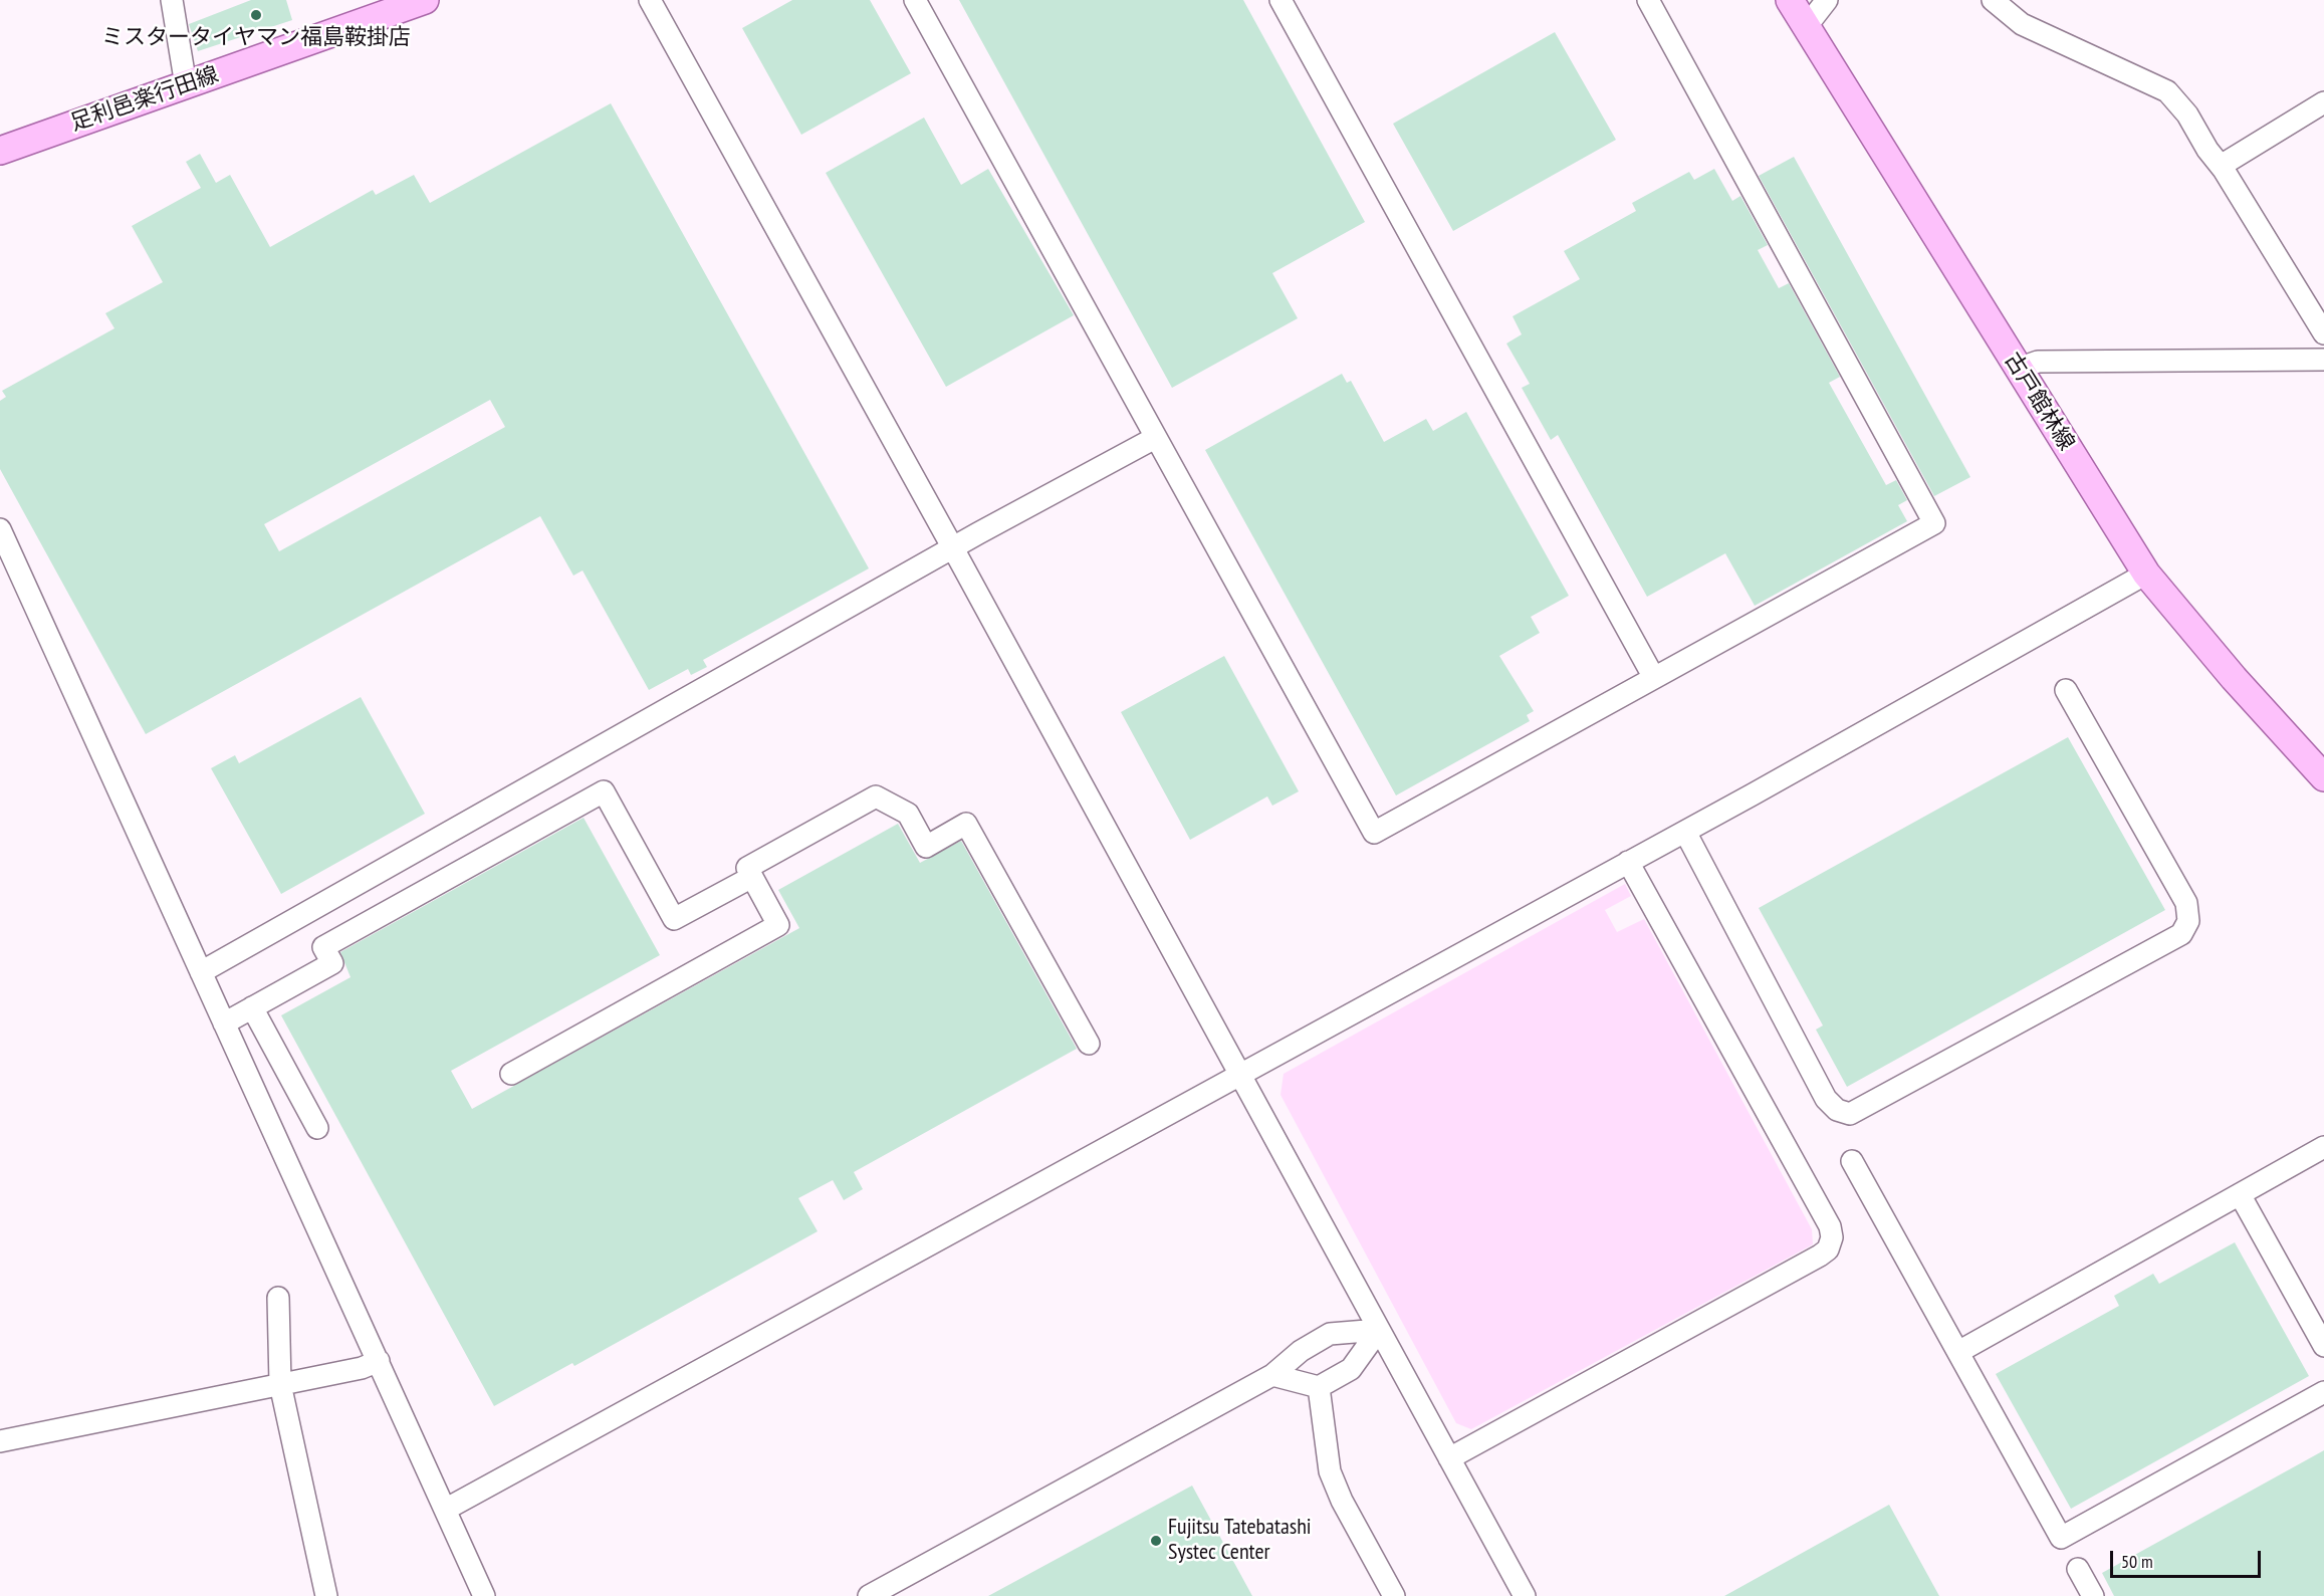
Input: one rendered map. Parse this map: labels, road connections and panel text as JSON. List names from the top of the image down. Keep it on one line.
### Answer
{"streets":{"main road":["足利邑楽行田線","古戸館林線"]},"places":["ミスタータイヤマン福島鞍掛店","Fujitsu Tatebatashi Systec Center"],"scale_bar":"50 m"}
